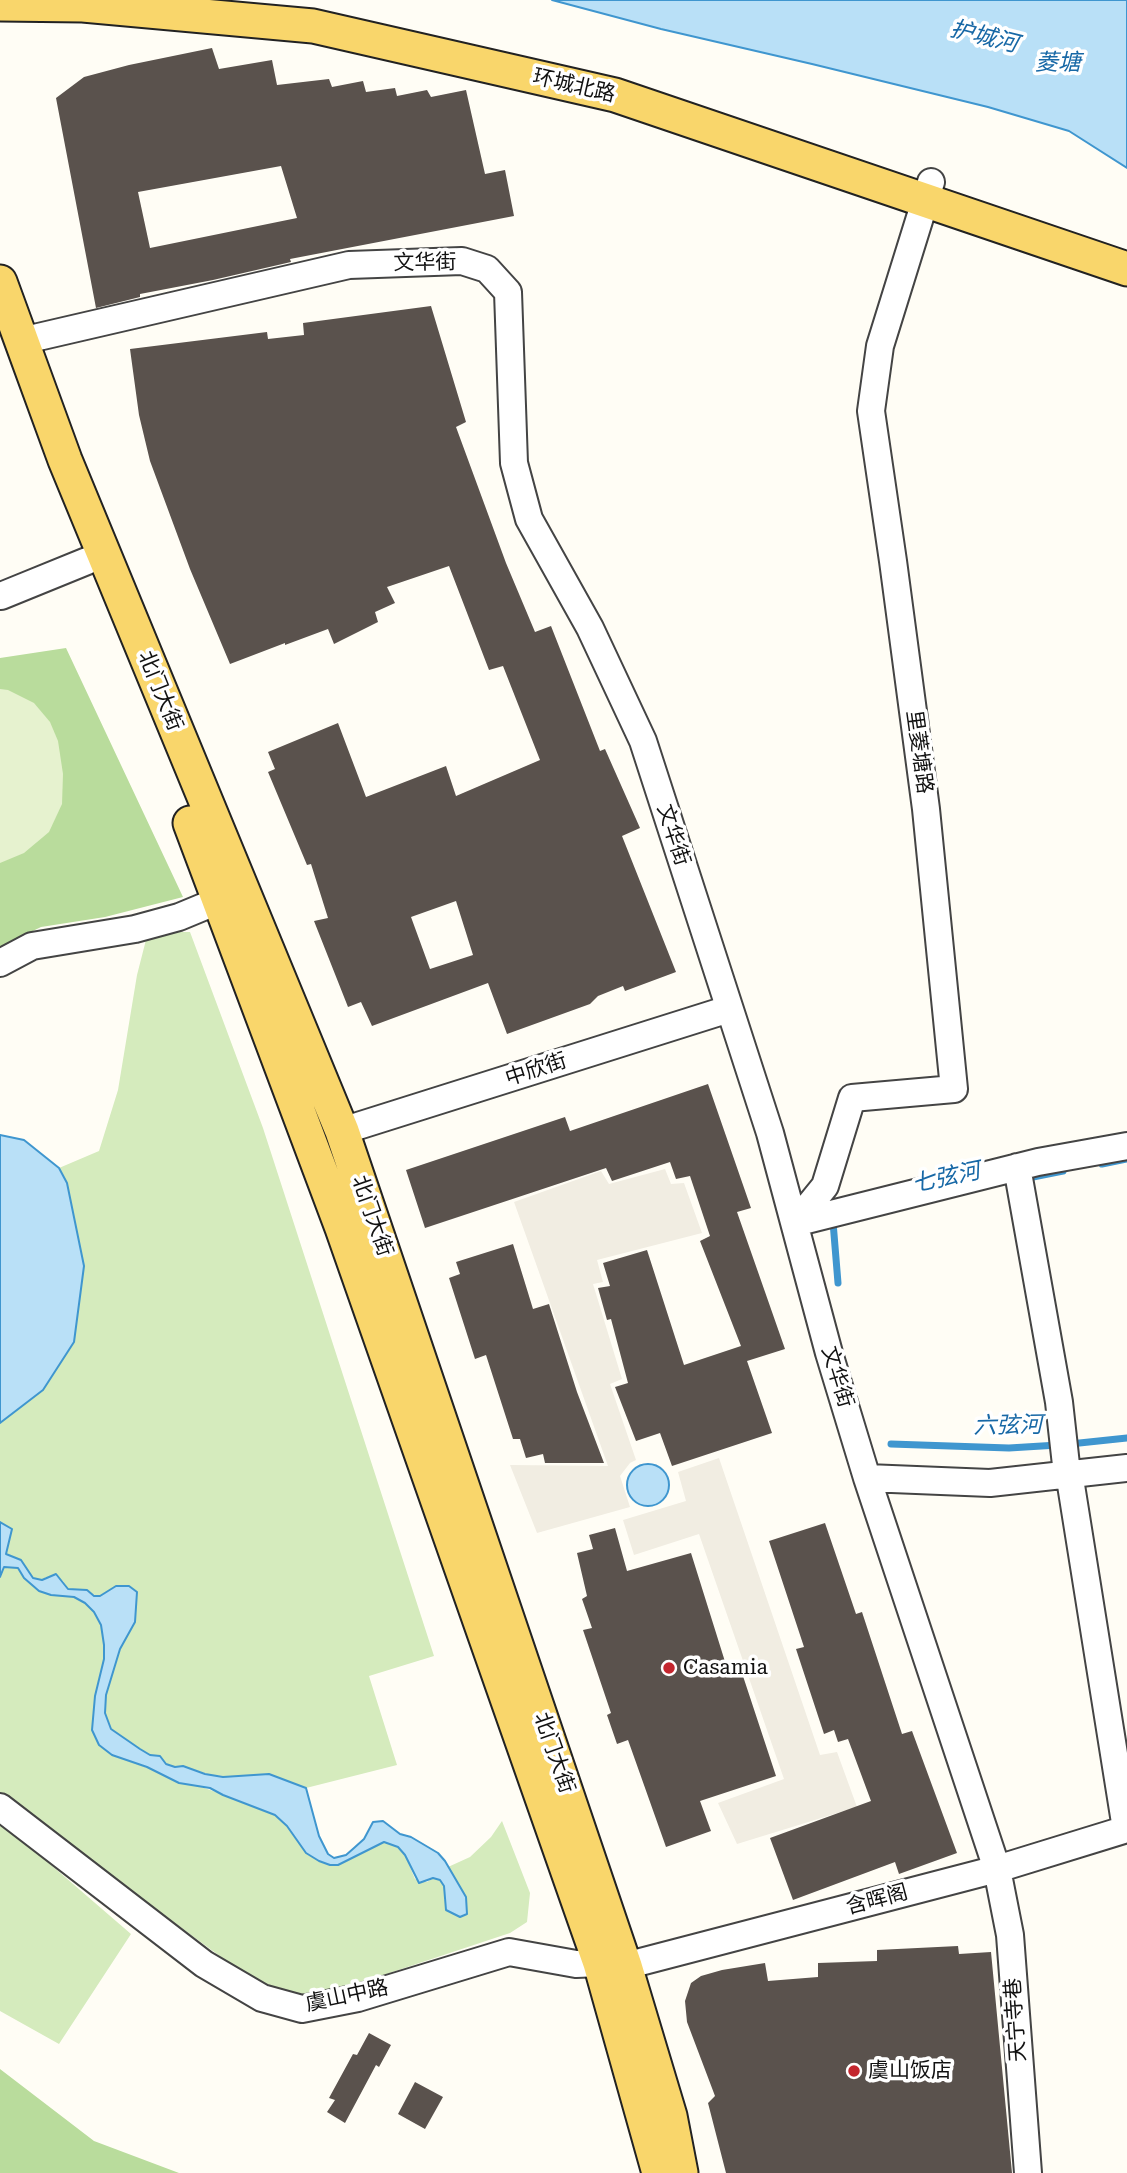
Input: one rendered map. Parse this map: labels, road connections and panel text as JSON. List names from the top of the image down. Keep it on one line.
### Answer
{"streets":{"main road":["环城北路","北门大街"],"street":["文华街","里菱塘路","中欣街","含晖阁","虞山中路","天宁寺巷"]},"crossings":[["环城北路","里菱塘路"],["文华街","北门大街"],["文华街","里菱塘路"],["文华街","中欣街"],["文华街","含晖阁"],["文华街","天宁寺巷"],["北门大街","中欣街"],["北门大街","含晖阁"],["北门大街","虞山中路"],["含晖阁","虞山中路"],["含晖阁","天宁寺巷"]],"water":["护城河","菱塘","七弦河","六弦河"],"places":["Casamia","虞山饭店"]}
